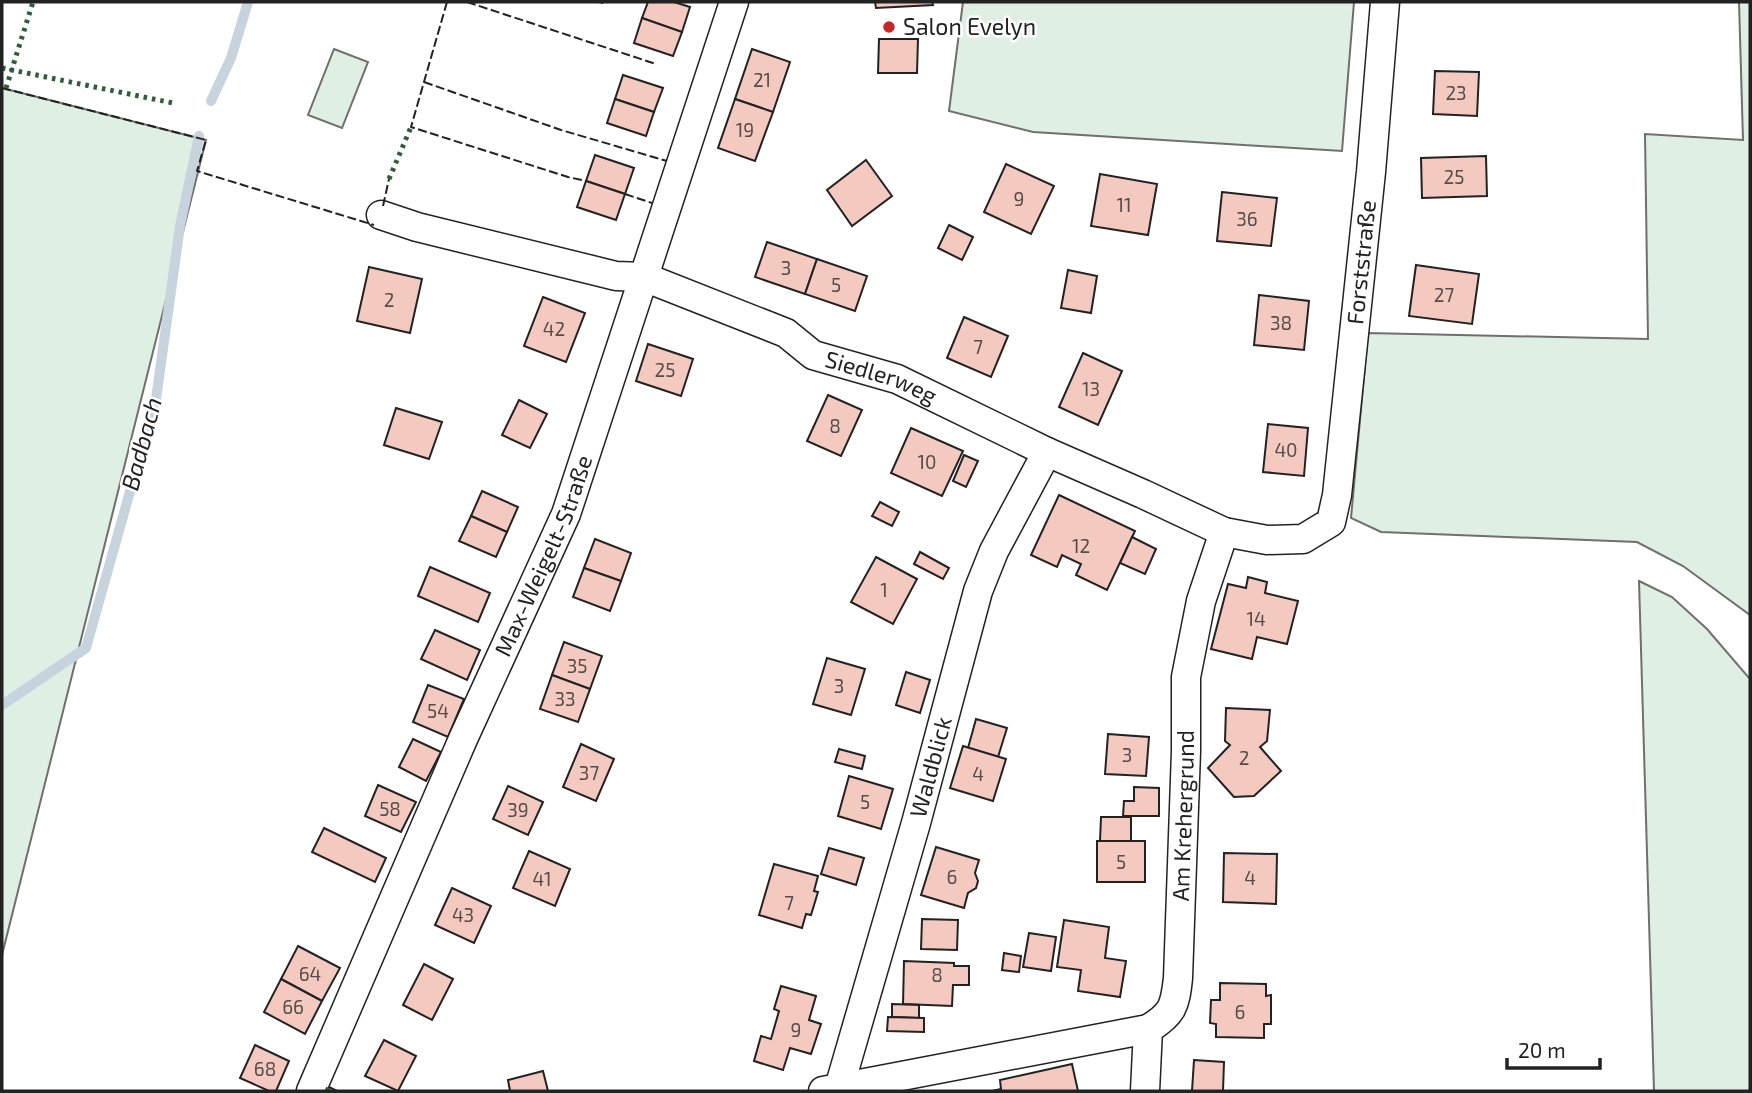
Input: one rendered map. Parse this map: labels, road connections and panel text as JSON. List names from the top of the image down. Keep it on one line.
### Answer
{"streets":{"street":["Forststraße","Siedlerweg","Max-Weigelt-Straße","Waldblick","Am Krehergrund"]},"crossings":[["Forststraße","Siedlerweg"],["Siedlerweg","Max-Weigelt-Straße"],["Siedlerweg","Waldblick"],["Siedlerweg","Am Krehergrund"]],"water":["Badbach"],"places":["Salon Evelyn"],"house_numbers":["21","23","19","25","9","11","36","3","5","27","2","38","42","7","25","13","8","40","10","12","1","14","35","3","33","54","3","2","37","4","5","58","39","5","6","4","41","7","43","64","8","66","6","9","68"],"scale_bar":"20 m"}
